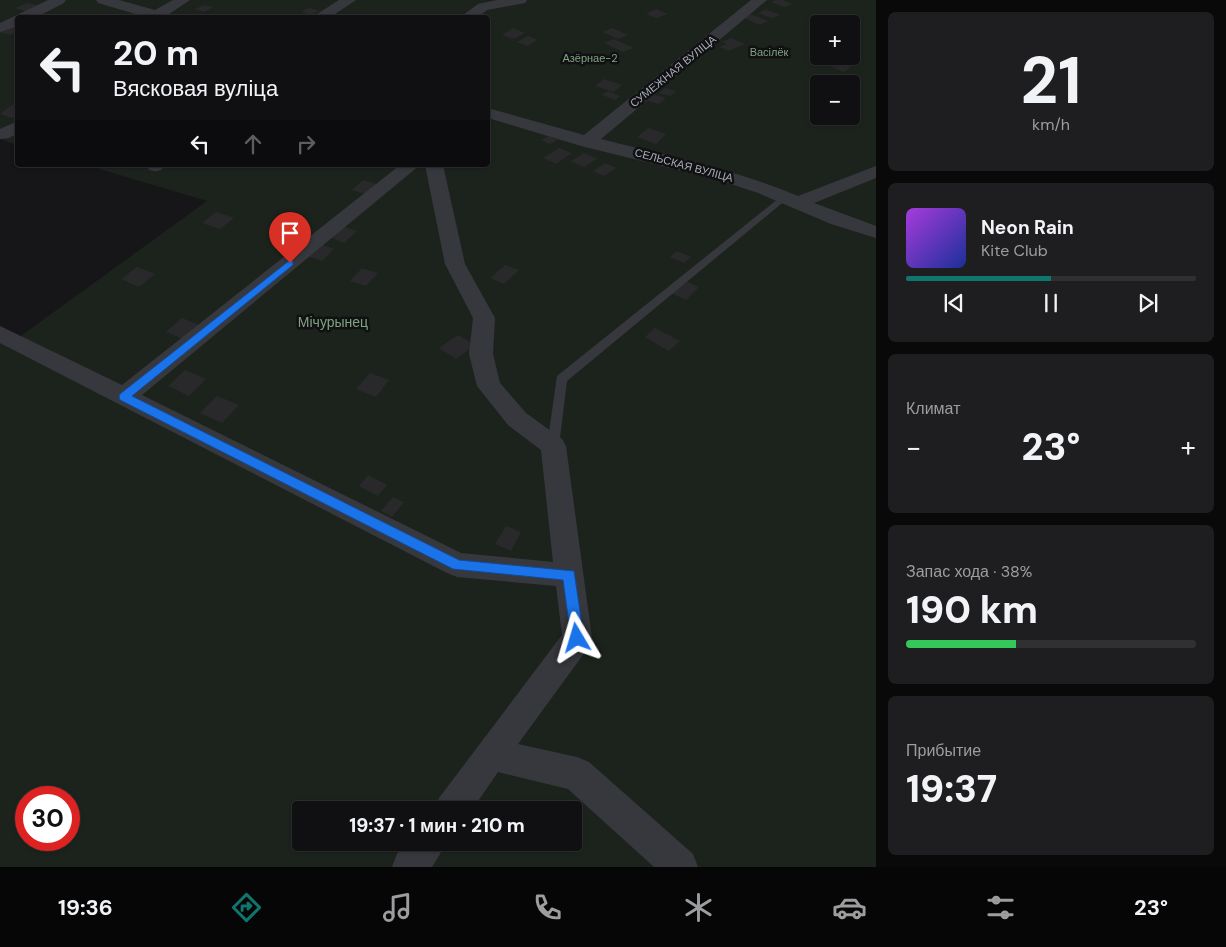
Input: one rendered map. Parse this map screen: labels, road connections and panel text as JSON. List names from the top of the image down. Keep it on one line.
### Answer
{"streets":{"street":["СУМЕЖНАЯ ВУЛІЦА","СЕЛЬСКАЯ ВУЛІЦА"]},"crossings":[["СУМЕЖНАЯ ВУЛІЦА","СЕЛЬСКАЯ ВУЛІЦА"]],"parks":["Васілёк","Азёрнае-2","Мічурынец"],"page":{"tile":[["21","km/h"],"Климат",["Запас хода · 38%","190 km"],["Прибытие","19:37"]],"map_buttons":["+","−"],"turn":["20 m","Вясковая вуліца"],"song":["Neon Rain","Kite Club"],"heat":["−","23°","+"],"limit":"30","trip":"19:37 · 1 мин · 210 m","tabs":["19:36","23°"]}}
